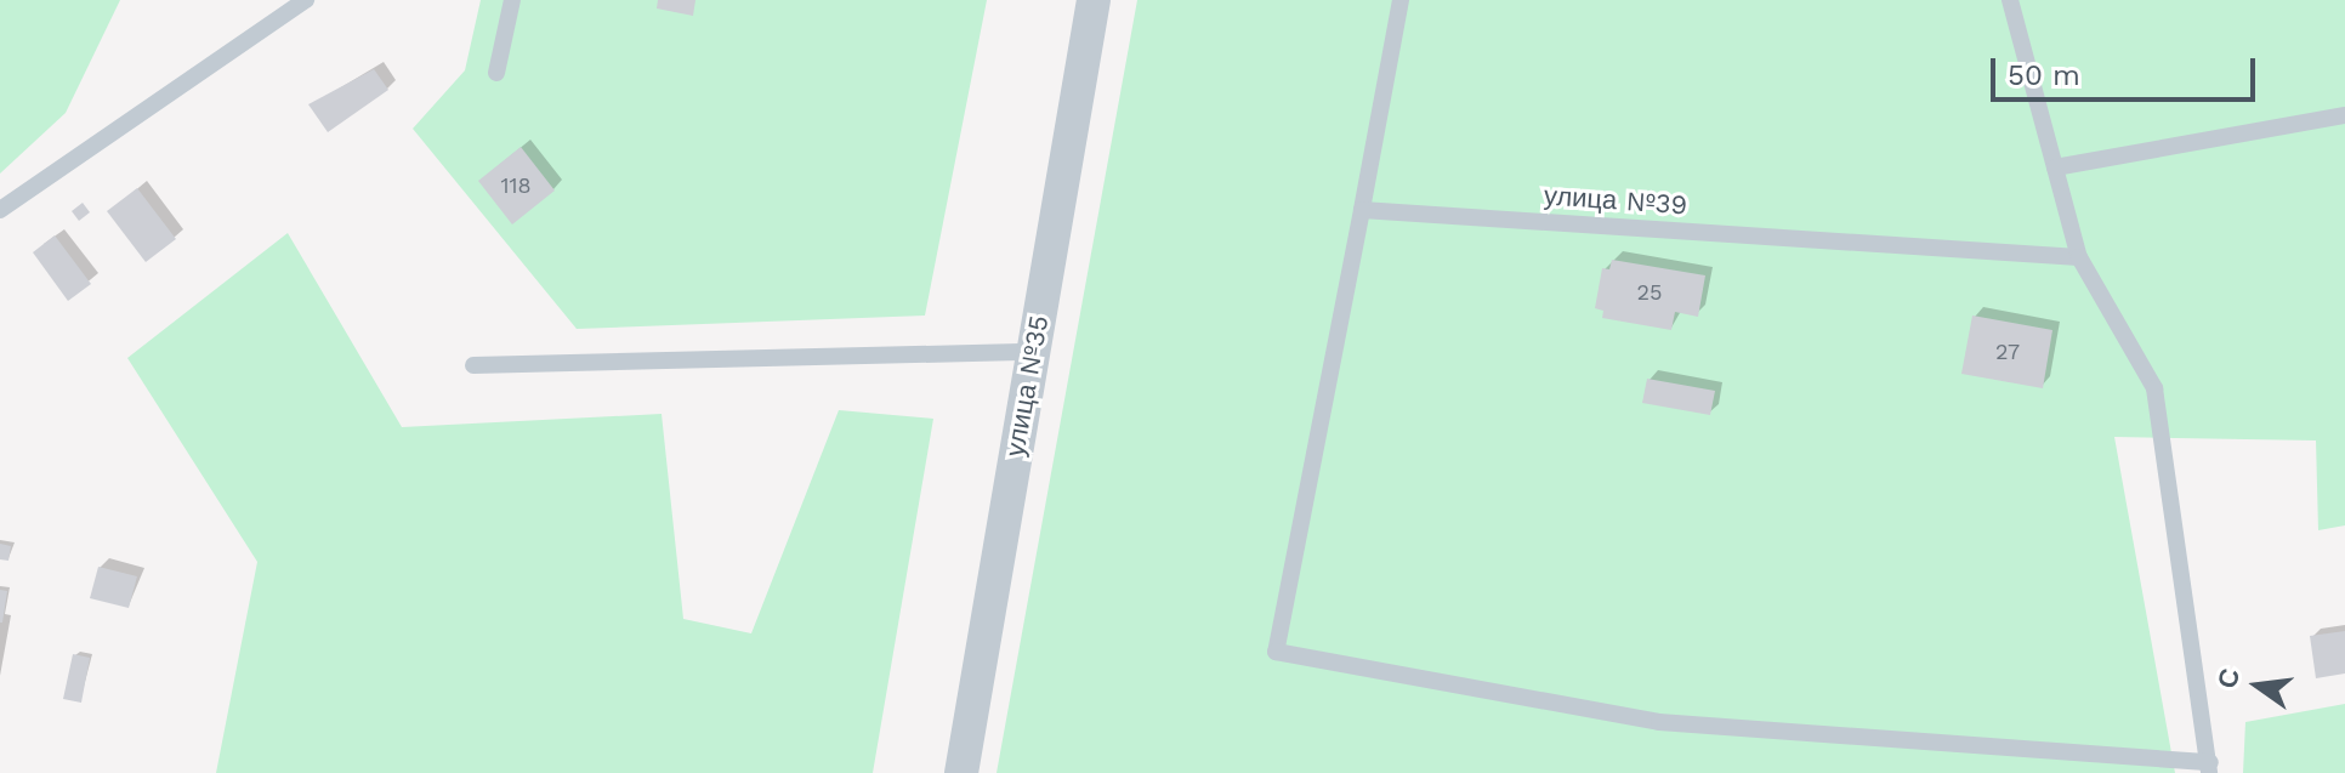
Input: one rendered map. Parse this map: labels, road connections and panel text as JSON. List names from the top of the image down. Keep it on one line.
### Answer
{"streets":{"street":["улица №35"],"lane":["улица №39"]},"house_numbers":["118","25","27"],"scale_bar":"50 m","north":"left"}
